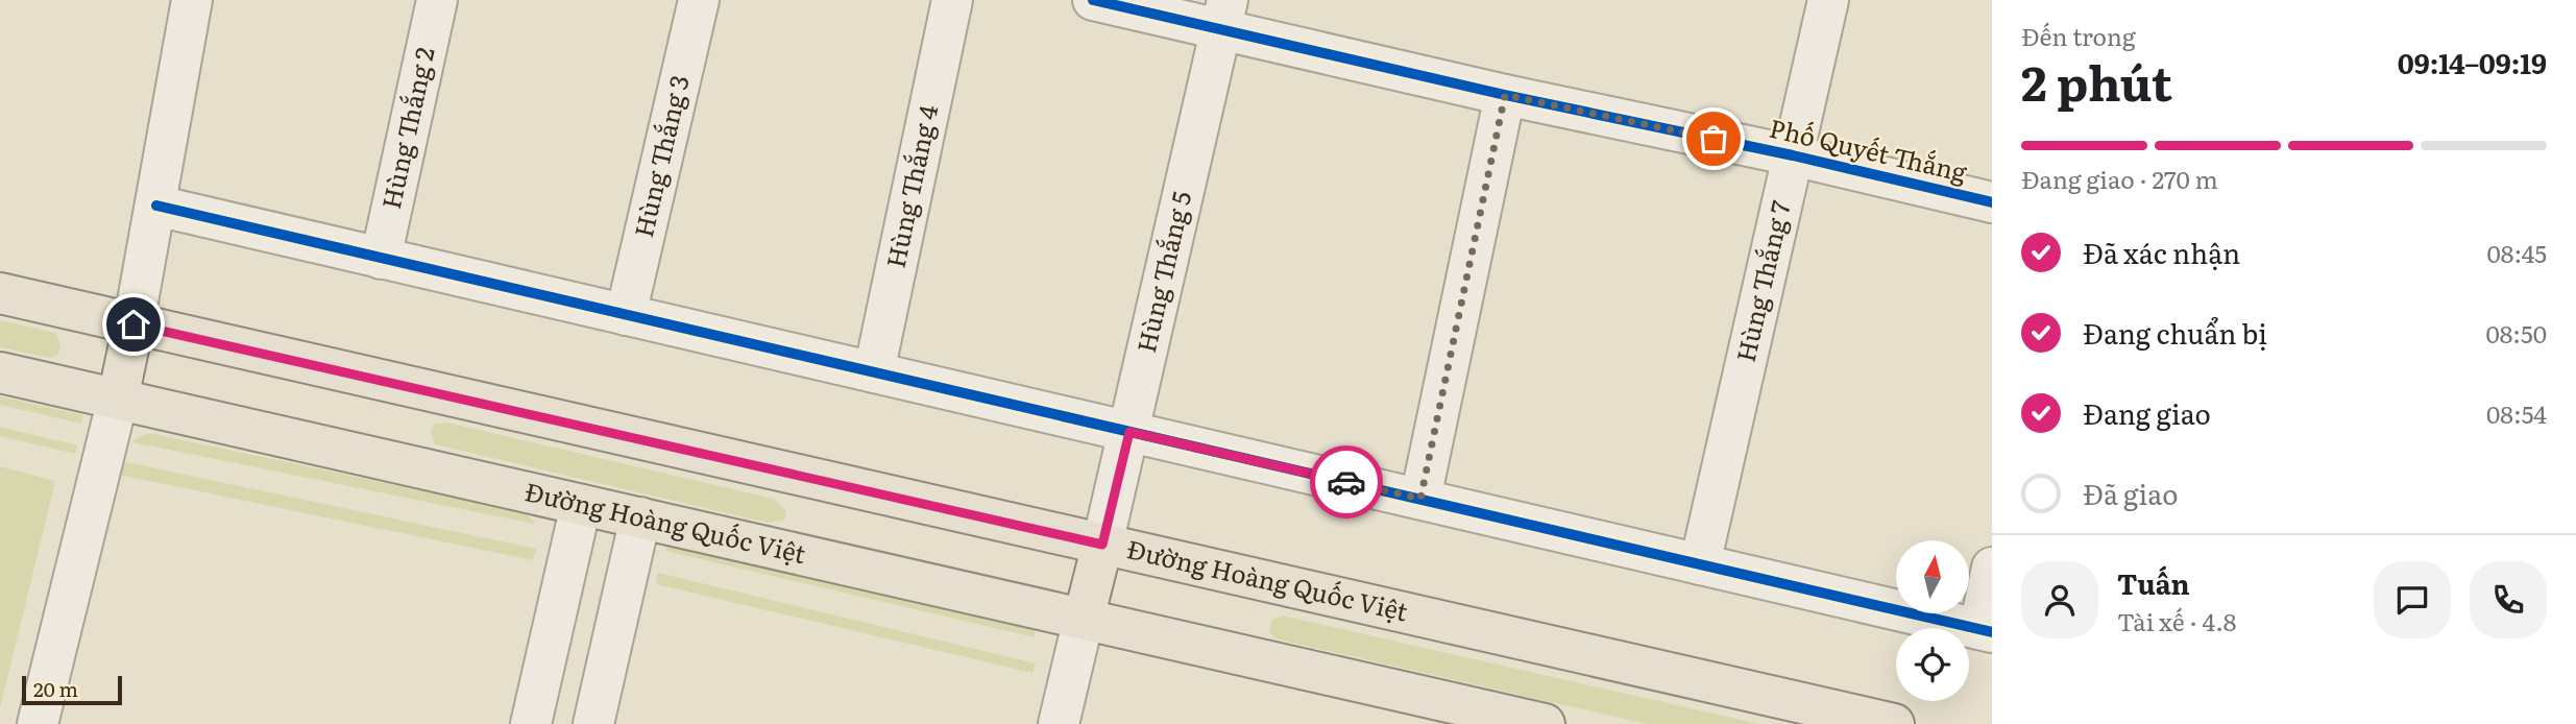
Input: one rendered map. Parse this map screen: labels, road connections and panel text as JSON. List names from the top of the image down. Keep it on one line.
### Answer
{"streets":{"main road":["Đường Hoàng Quốc Việt"],"street":["Hùng Thắng 2","Phố Quyết Thắng","Hùng Thắng 3","Hùng Thắng 4","Hùng Thắng 5","Hùng Thắng 7"]},"crossings":[["Phố Quyết Thắng","Hùng Thắng 5"],["Phố Quyết Thắng","Hùng Thắng 7"],["Hùng Thắng 5","Đường Hoàng Quốc Việt"]],"scale_bar":"20 m","north":"top","page":{"heading":["2 phút","Đến trong","09:14–09:19"],"panel":["Tuấn","Tài xế · 4.8"],"bar":"Đang giao · 270 m","list":[["Đã xác nhận","08:45"],["Đang chuẩn bị","08:50"],["Đang giao","08:54"],"Đã giao"],"scale":"20 m"}}
